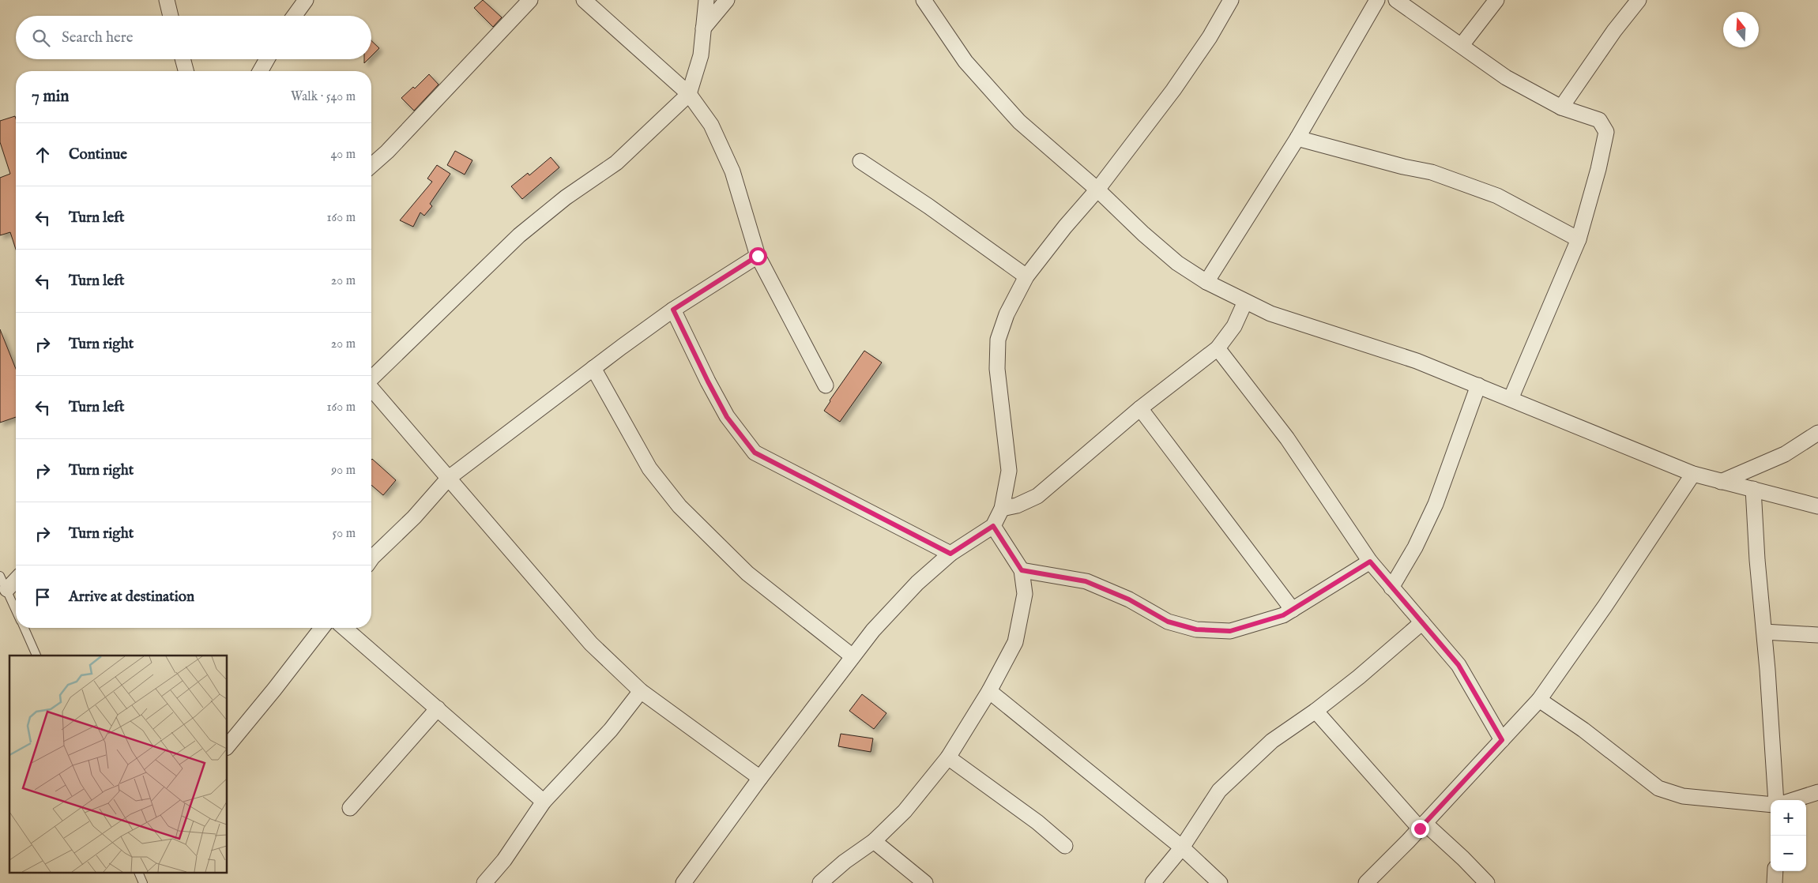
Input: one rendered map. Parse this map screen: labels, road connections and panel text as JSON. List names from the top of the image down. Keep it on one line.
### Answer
{"north":"top","page":{"search":"Search here","heading":["7 min","Walk · 540 m"],"list":[["Continue","40 m"],["Turn left","160 m"],["Turn left","20 m"],["Turn right","20 m"],["Turn left","160 m"],["Turn right","90 m"],["Turn right","50 m"],"Arrive at destination"],"map_buttons":["+","−"]}}
